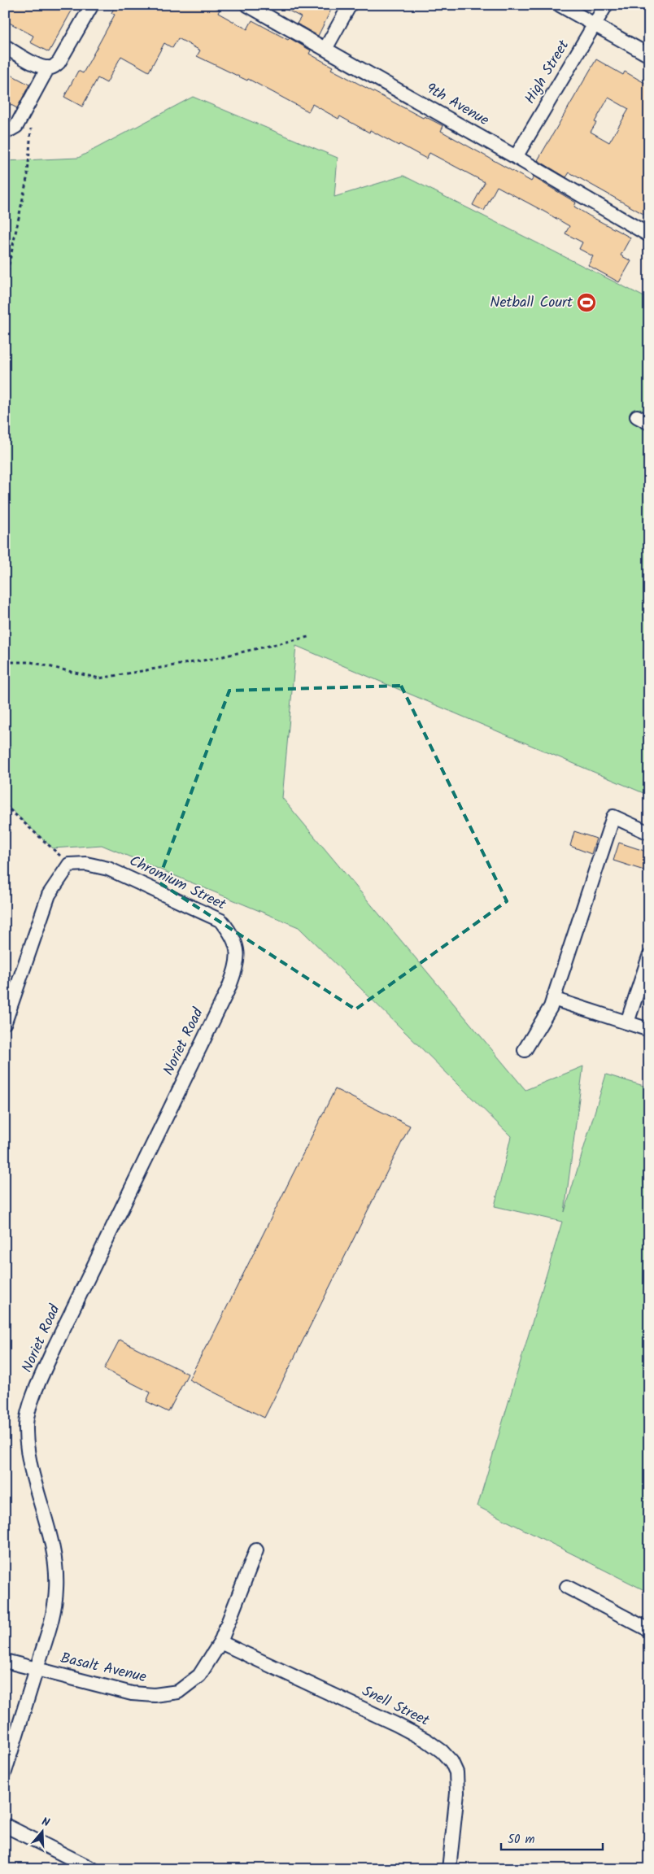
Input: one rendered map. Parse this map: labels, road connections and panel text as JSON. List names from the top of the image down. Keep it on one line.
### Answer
{"streets":{"street":["High Street","9th Avenue","Chromium Street","Noriet Road","Basalt Avenue","Snell Street"]},"crossings":[["High Street","9th Avenue"],["Chromium Street","Noriet Road"],["Noriet Road","Basalt Avenue"],["Basalt Avenue","Snell Street"]],"places":{"sports":["Netball Court"]},"scale_bar":"50 m","north":"top"}
